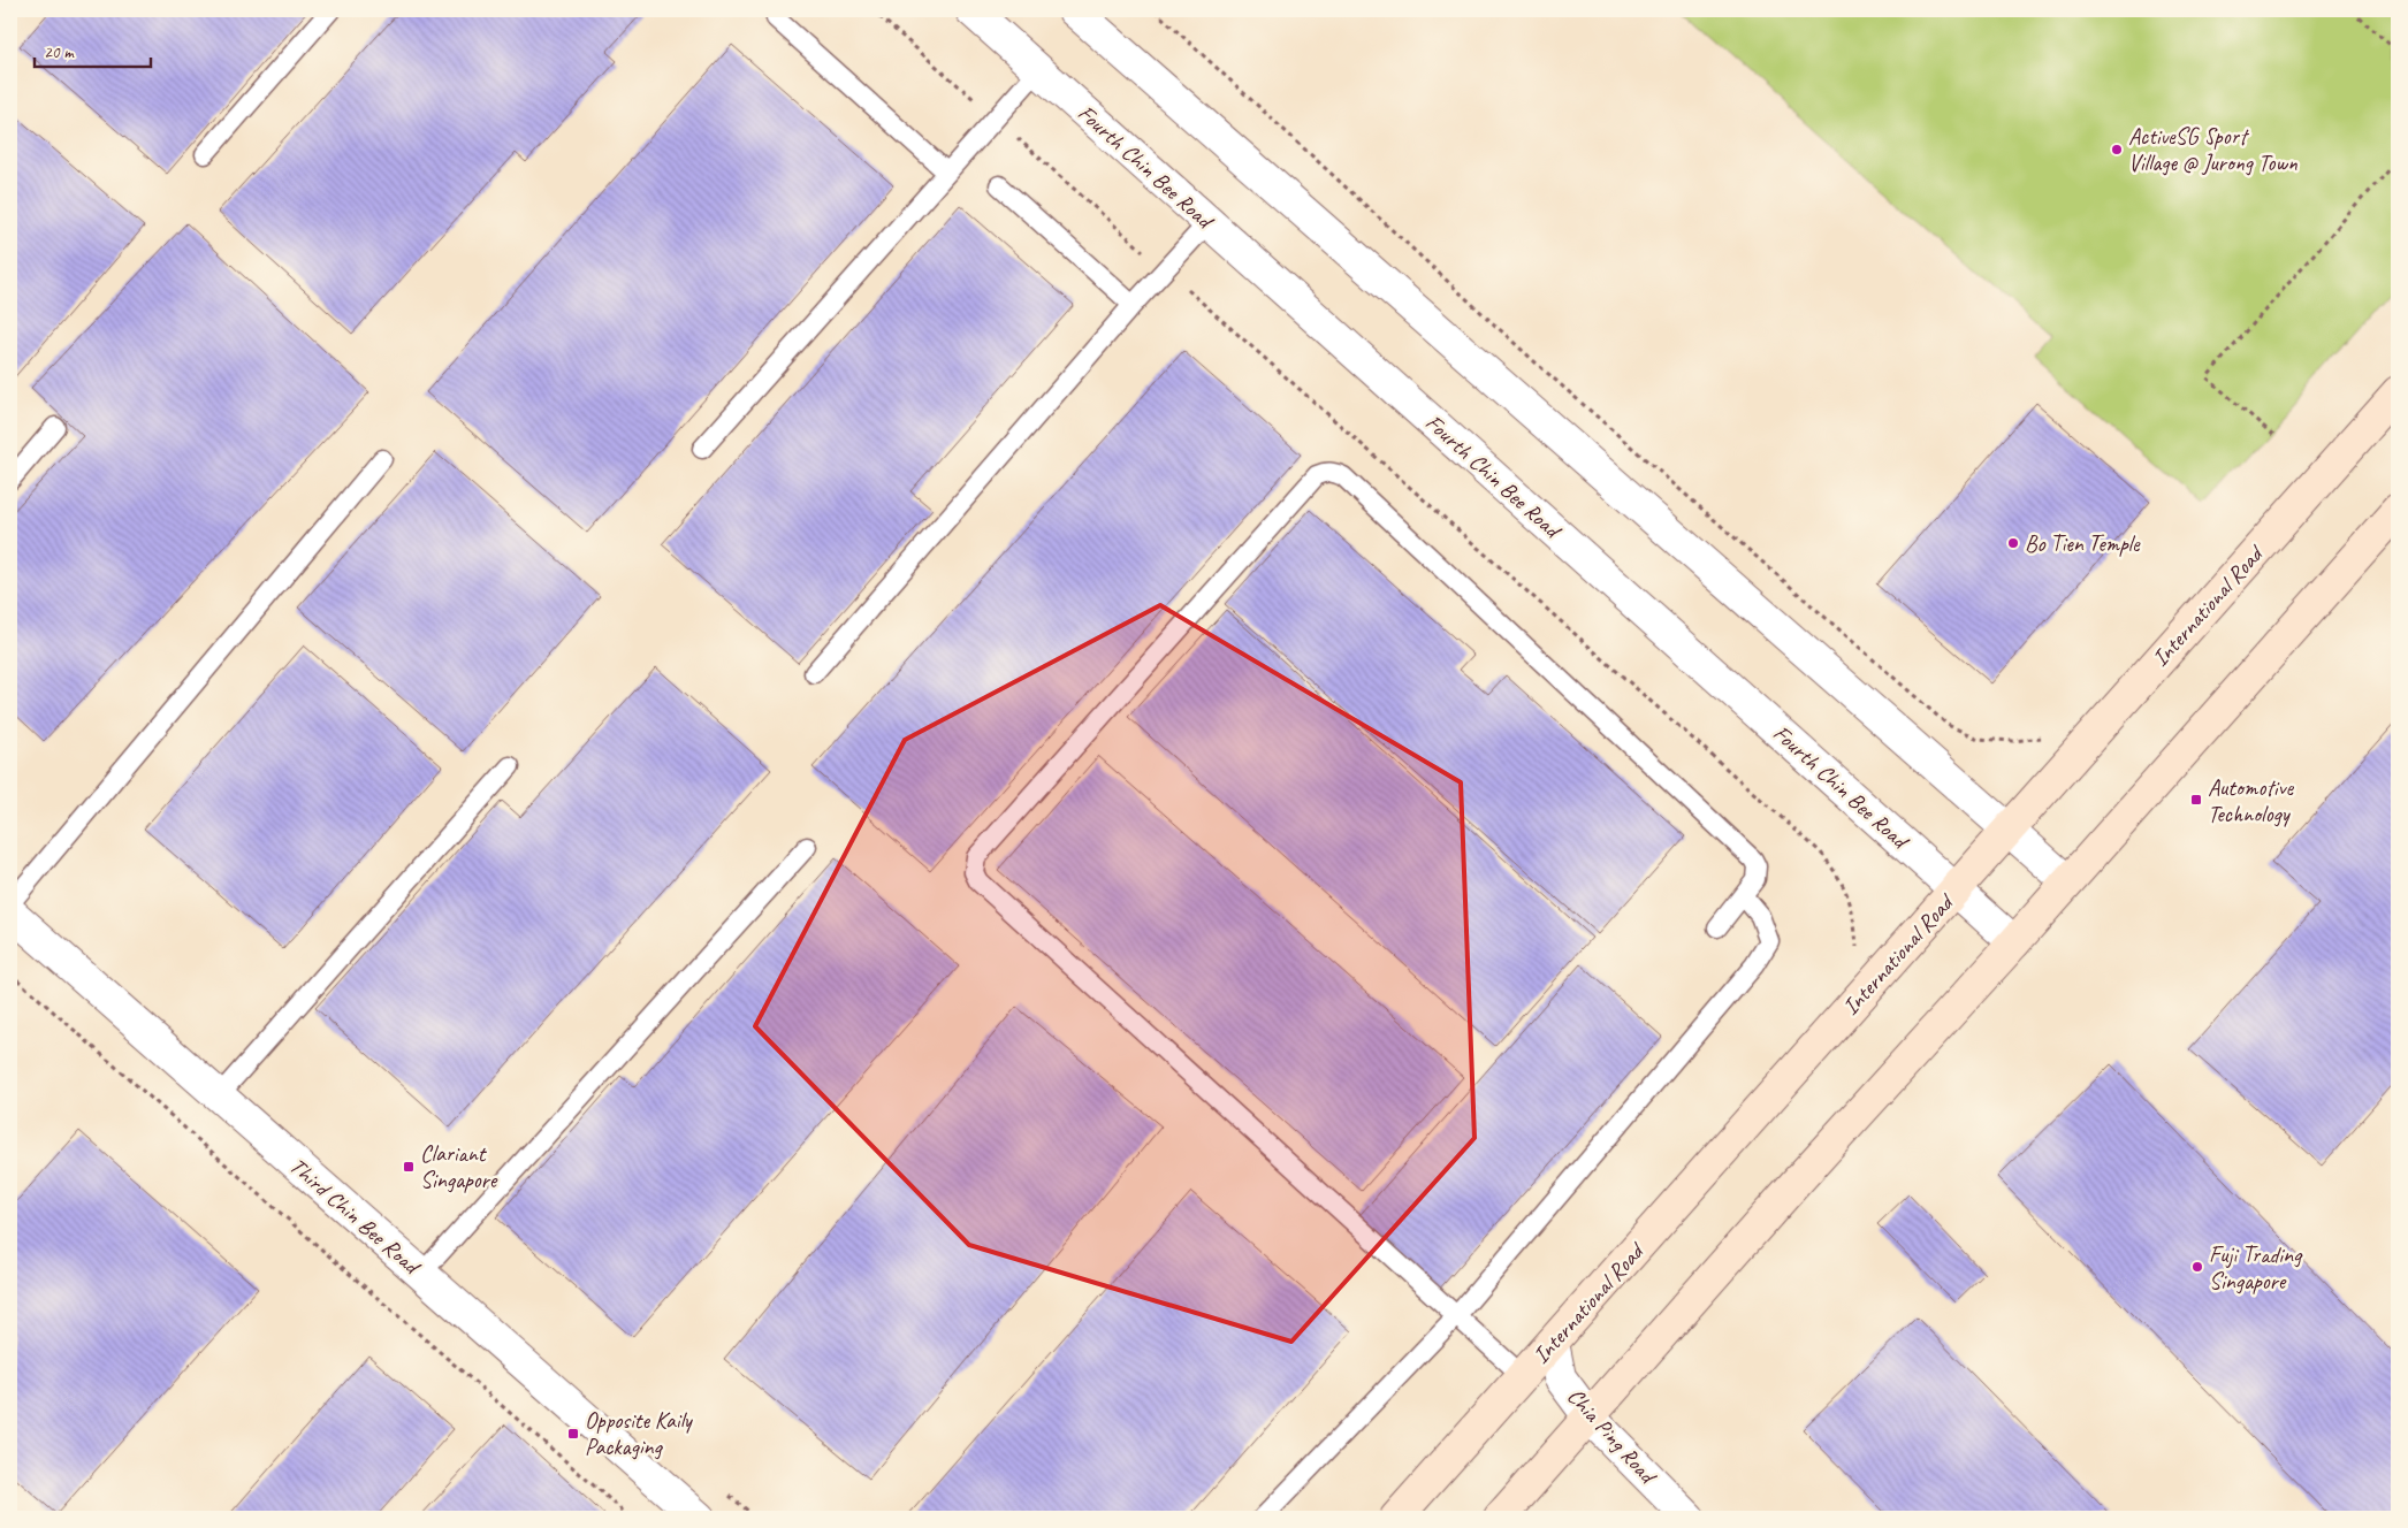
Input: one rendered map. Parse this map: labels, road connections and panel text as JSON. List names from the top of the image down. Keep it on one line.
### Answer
{"streets":{"main road":["International Road"],"street":["Fourth Chin Bee Road","Third Chin Bee Road","Chia Ping Road"]},"crossings":[["Fourth Chin Bee Road","International Road"],["International Road","Chia Ping Road"]],"places":{"other":["ActiveSG Sport Village @ Jurong Town","Bo Tien Temple","Fuji Trading Singapore"],"transit":["Automotive Technology","Clariant Singapore","Opposite Kaily Packaging"]},"scale_bar":"20 m"}
